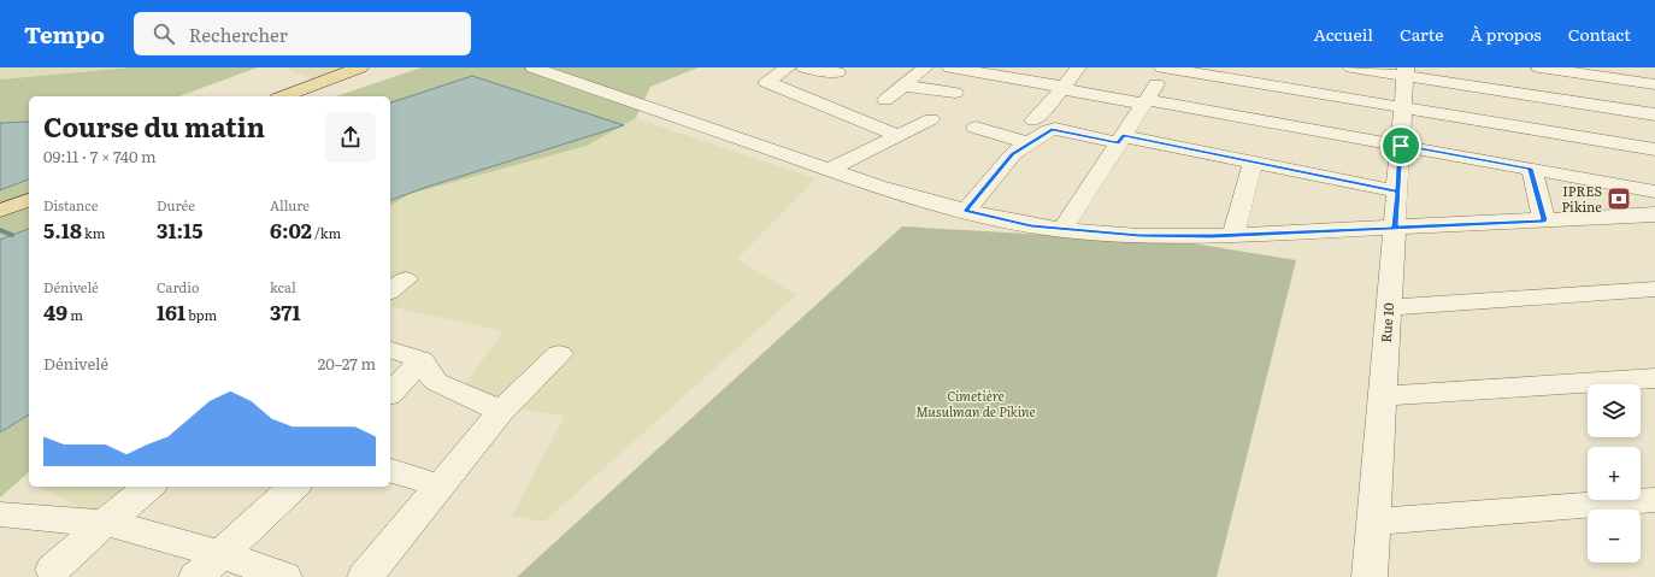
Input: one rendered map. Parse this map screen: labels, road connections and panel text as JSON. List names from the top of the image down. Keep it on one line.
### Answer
{"streets":{"street":["Rue 10"]},"parks":["Cimetière Musulman de Pikine"],"places":{"bank":["IPRES Pikine"]},"page":{"header":"Tempo","search":"Rechercher","nav":["Accueil","Carte","À propos","Contact"],"heading":["Course du matin","09:11 · 7 × 740 m"],"stats":[["Distance","5.18 km"],["Durée","31:15"],["Allure","6:02 /km"],["Dénivelé","49 m"],["Cardio","161 bpm"],["kcal","371"]],"chart":["Dénivelé","20–27 m"],"map_buttons":["+","−"]}}
